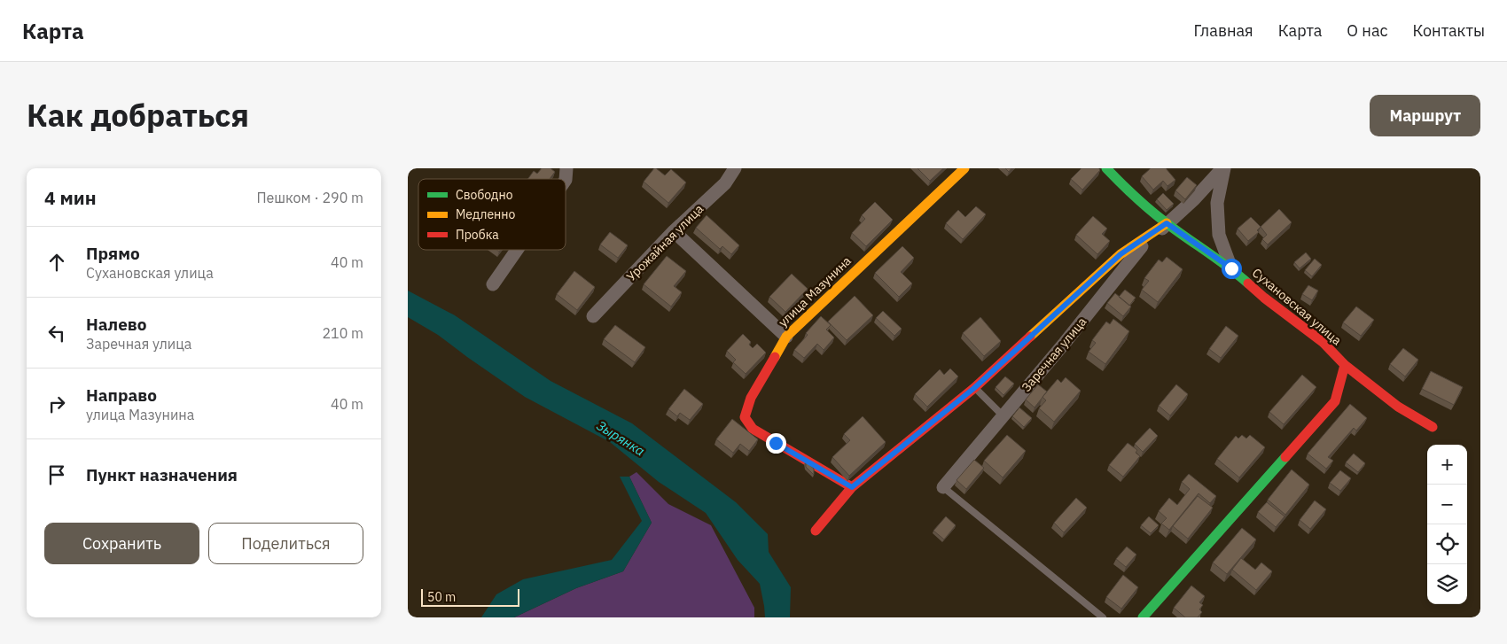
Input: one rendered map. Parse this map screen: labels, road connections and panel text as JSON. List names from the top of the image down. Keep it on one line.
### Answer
{"streets":{"street":["Урожайная улица","улица Мазунина","Сухановская улица","Заречная улица"]},"crossings":[["улица Мазунина","Заречная улица"],["Сухановская улица","Заречная улица"]],"water":["Зырянка"],"legend":["Свободно","Медленно","Пробка"],"scale_bar":"50 m","page":{"header":"Карта","nav":["Главная","Карта","О нас","Контакты"],"title":"Как добраться","buttons":["Маршрут",["Сохранить","Поделиться"]],"heading":["4 мин","Пешком · 290 m"],"list":[["Прямо","Сухановская улица","40 m"],["Налево","Заречная улица","210 m"],["Направо","улица Мазунина","40 m"],"Пункт назначения"],"map_buttons":["+","−"],"scale":"50 m"}}
